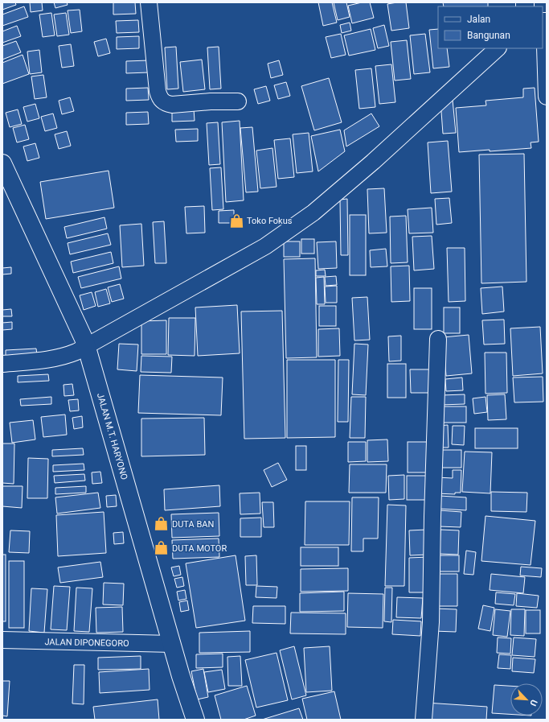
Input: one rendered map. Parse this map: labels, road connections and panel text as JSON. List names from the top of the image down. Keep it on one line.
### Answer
{"streets":{"main road":["JALAN M.T. HARYONO"],"street":["JALAN DIPONEGORO"]},"crossings":[["JALAN M.T. HARYONO","JALAN DIPONEGORO"]],"places":{"shop":["Toko Fokus","DUTA BAN","DUTA MOTOR"]},"legend":["Jalan","Bangunan"],"north":"bottom right"}
